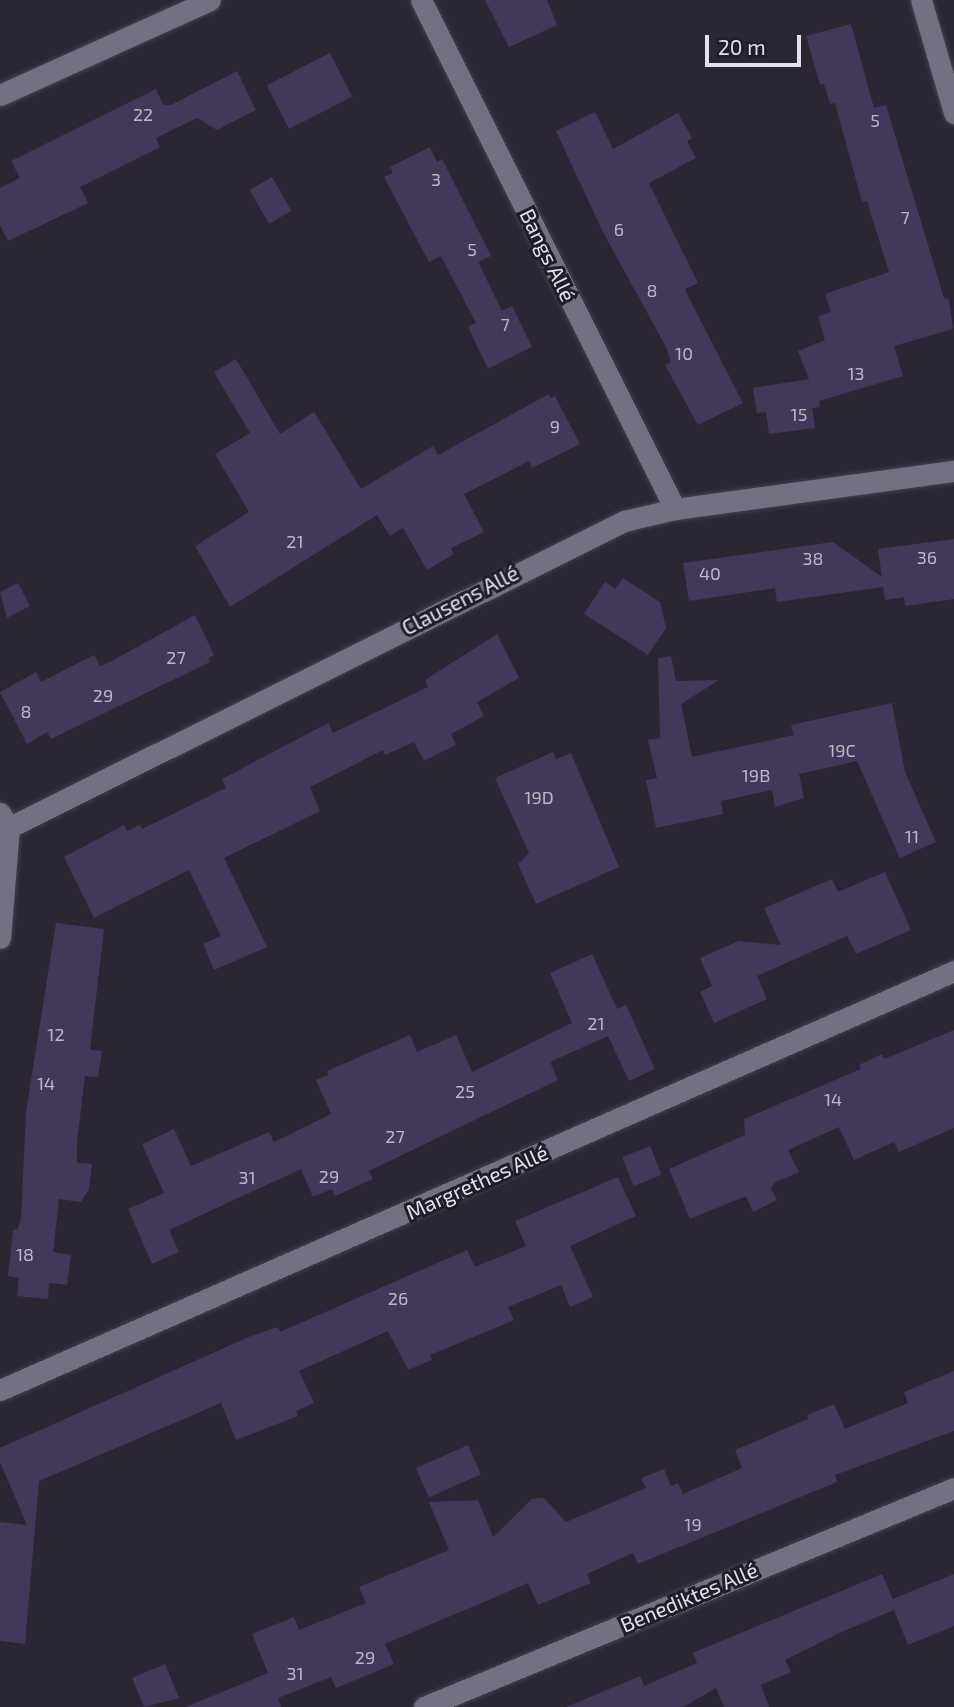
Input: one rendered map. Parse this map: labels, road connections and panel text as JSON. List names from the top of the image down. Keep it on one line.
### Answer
{"streets":{"street":["Bangs Allé","Clausens Allé","Margrethes Allé","Benediktes Allé"]},"crossings":[["Bangs Allé","Clausens Allé"]],"house_numbers":["22","5","3","7","6","5","8","7","10","13","15","9","21","36","38","40","27","29","8","19C","19B","19D","11","21","12","14","25","14","27","29","31","18","26","19","29","31"],"scale_bar":"20 m"}
